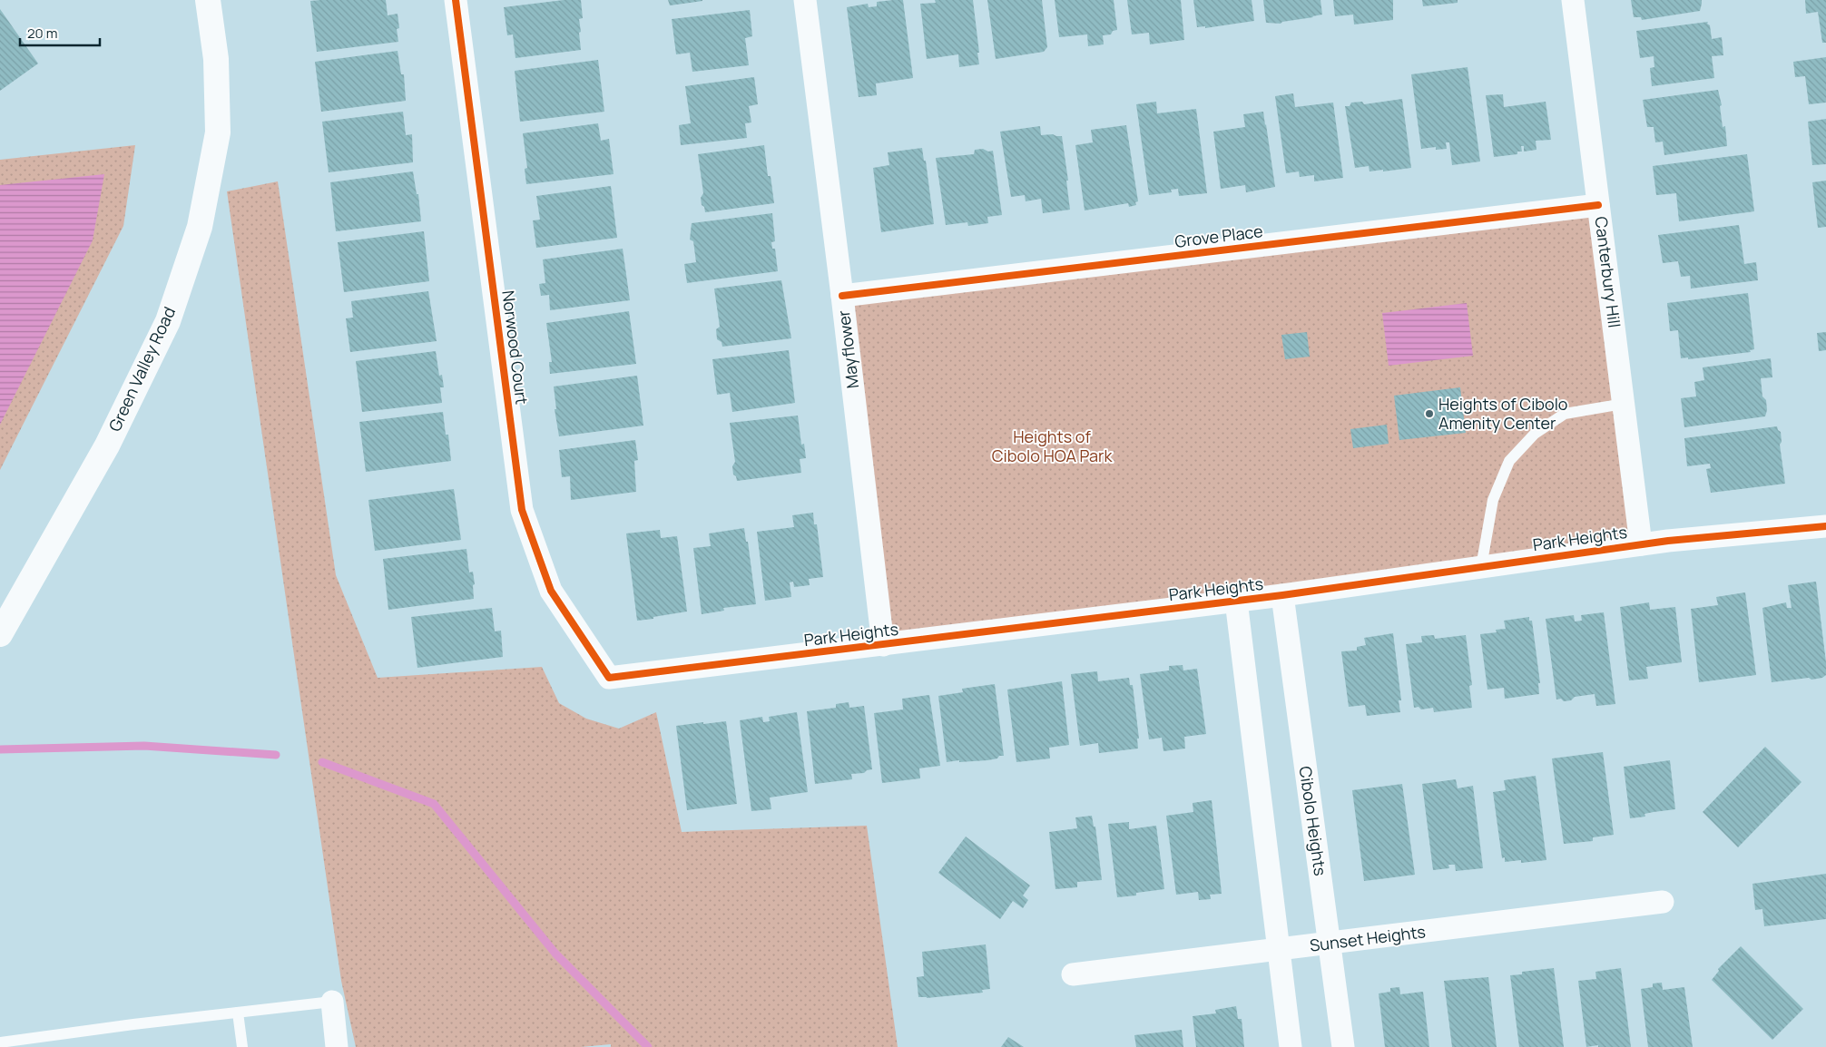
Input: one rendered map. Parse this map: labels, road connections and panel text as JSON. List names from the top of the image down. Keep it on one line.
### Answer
{"streets":{"street":["Grove Place","Canterbury Hill","Norwood Court","Mayflower","Green Valley Road","Park Heights","Cibolo Heights","Sunset Heights"]},"crossings":[["Grove Place","Canterbury Hill"],["Grove Place","Mayflower"],["Canterbury Hill","Park Heights"],["Norwood Court","Park Heights"],["Mayflower","Park Heights"],["Park Heights","Cibolo Heights"],["Cibolo Heights","Sunset Heights"]],"parks":["Heights of Cibolo HOA Park"],"places":["Heights of Cibolo Amenity Center"],"scale_bar":"20 m"}
